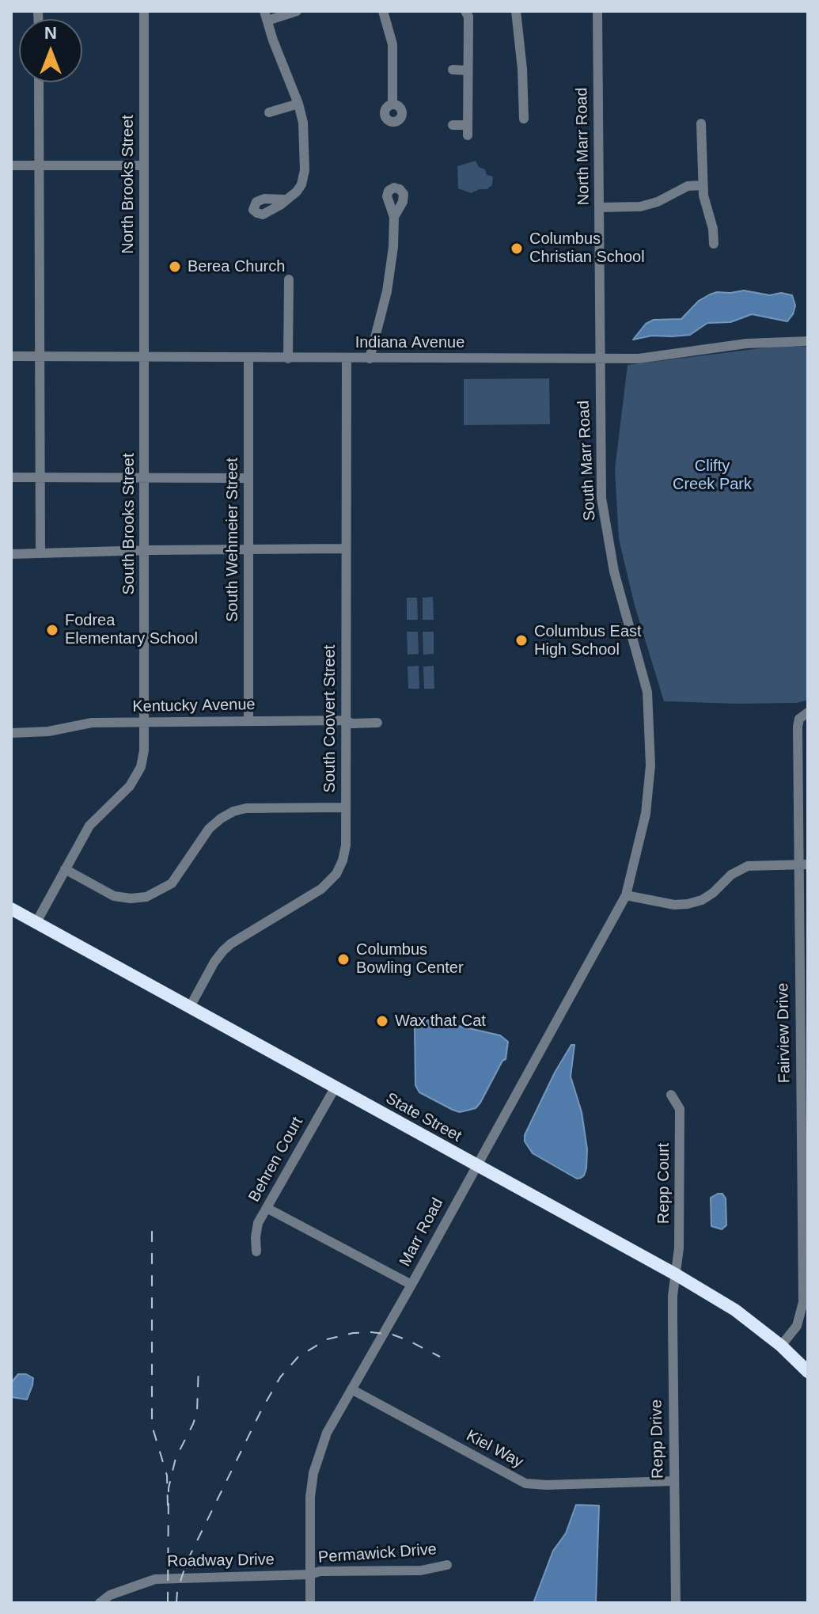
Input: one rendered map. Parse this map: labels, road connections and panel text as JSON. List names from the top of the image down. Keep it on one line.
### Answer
{"streets":{"highway":["State Street"],"street":["North Marr Road","North Brooks Street","Indiana Avenue","South Marr Road","South Brooks Street","South Wehmeier Street","Kentucky Avenue","South Coovert Street","Fairview Drive","Behren Court","Repp Court","Marr Road","Repp Drive","Kiel Way","Permawick Drive","Roadway Drive"]},"crossings":[["North Marr Road","Indiana Avenue"],["North Marr Road","South Marr Road"],["North Brooks Street","Indiana Avenue"],["North Brooks Street","South Brooks Street"],["Indiana Avenue","South Marr Road"],["Indiana Avenue","South Brooks Street"],["Indiana Avenue","South Wehmeier Street"],["Indiana Avenue","South Coovert Street"],["South Marr Road","Marr Road"],["South Brooks Street","Kentucky Avenue"],["South Brooks Street","State Street"],["South Wehmeier Street","Kentucky Avenue"],["Kentucky Avenue","South Coovert Street"],["South Coovert Street","State Street"],["Fairview Drive","State Street"],["State Street","Behren Court"],["State Street","Repp Court"],["State Street","Marr Road"],["State Street","Repp Drive"],["Repp Court","Repp Drive"],["Marr Road","Kiel Way"],["Marr Road","Permawick Drive"],["Marr Road","Roadway Drive"],["Repp Drive","Kiel Way"],["Permawick Drive","Roadway Drive"]],"parks":["Clifty Creek Park"],"places":["Columbus Christian School","Berea Church","Fodrea Elementary School","Columbus East High School","Columbus Bowling Center","Wax that Cat"],"north":"top"}
